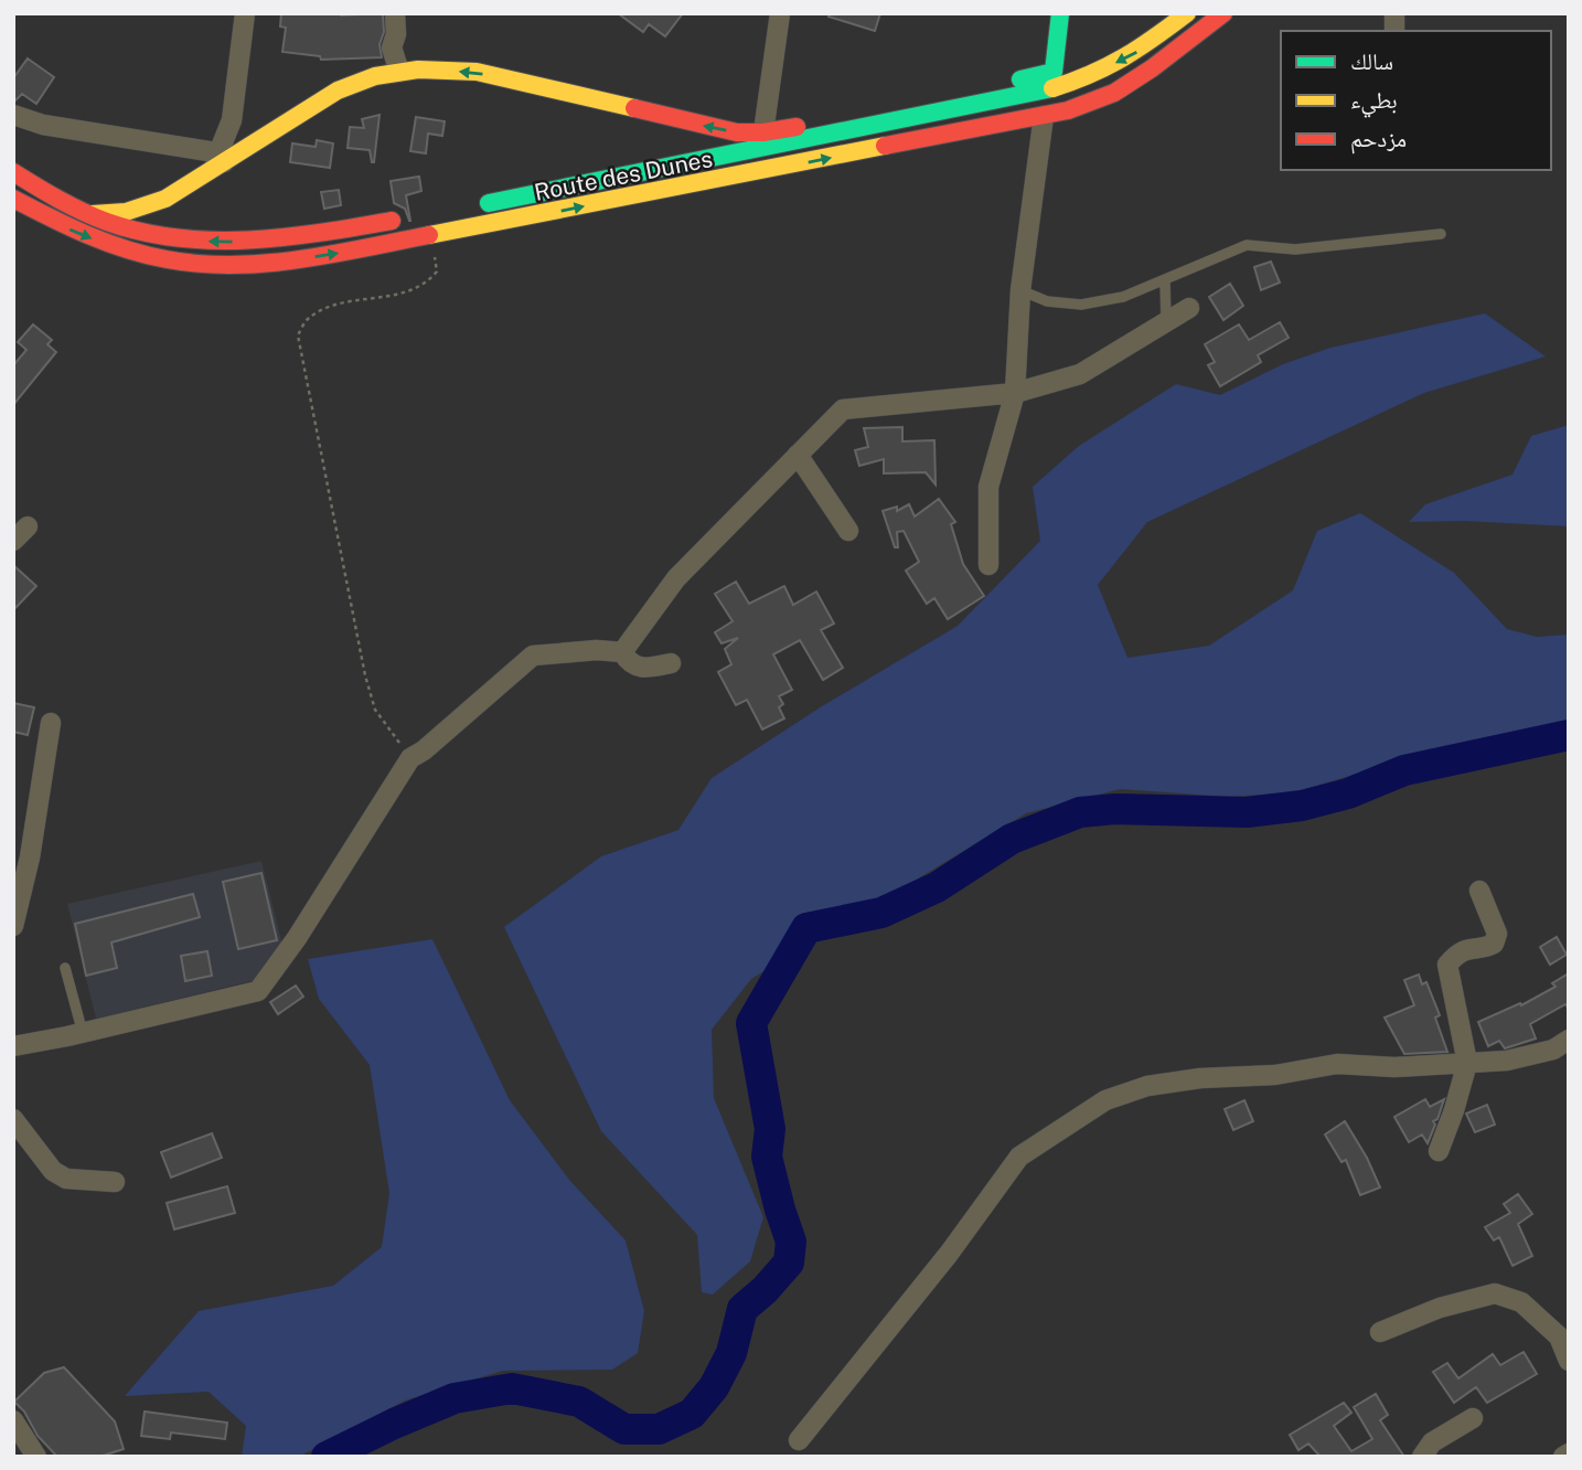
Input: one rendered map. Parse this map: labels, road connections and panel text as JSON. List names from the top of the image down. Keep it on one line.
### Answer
{"streets":{"main road":["Route des Dunes"]},"legend":["سالك","بطيء","مزدحم"]}
